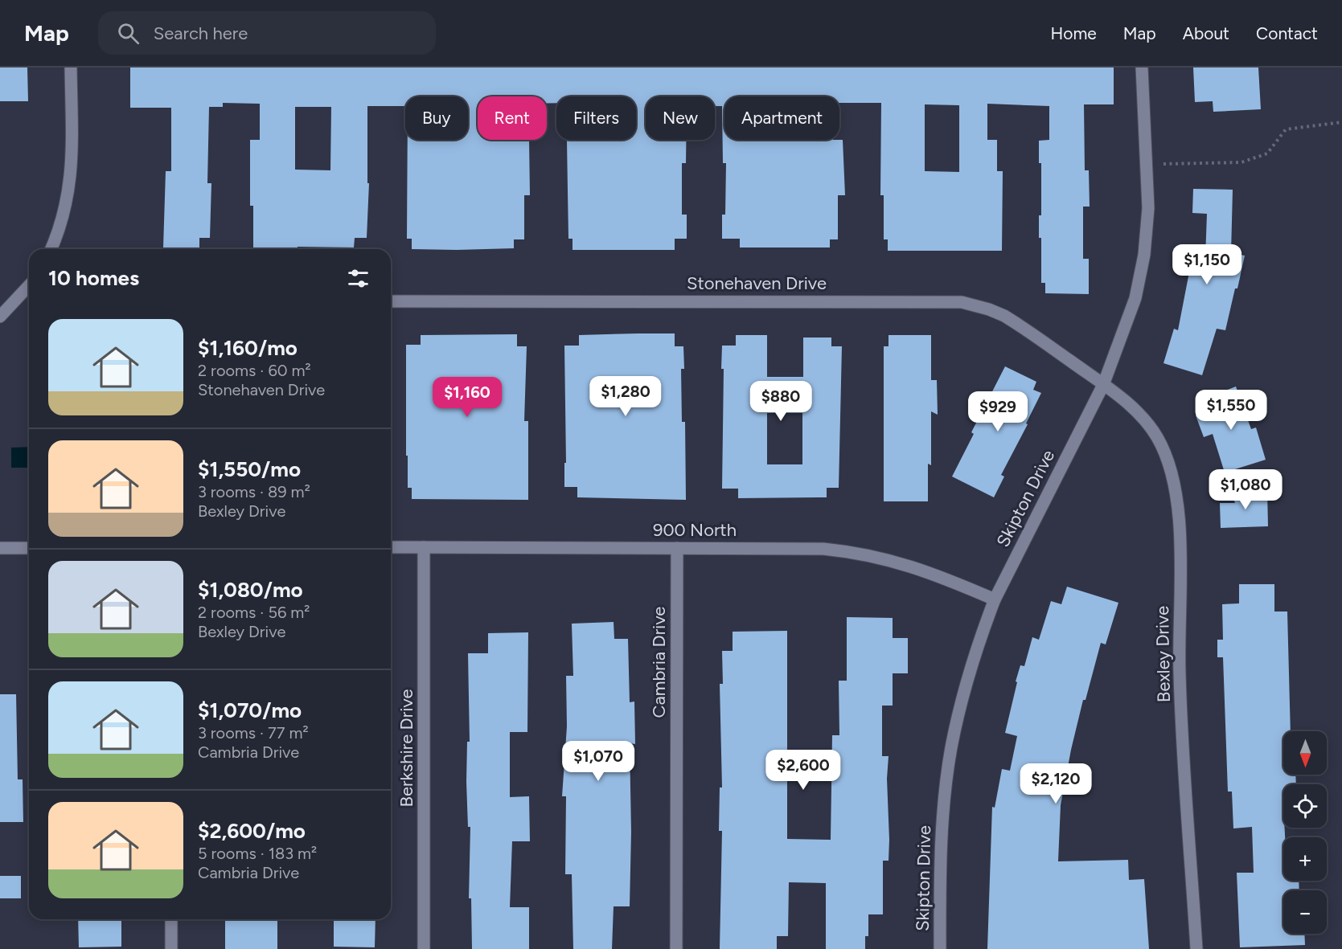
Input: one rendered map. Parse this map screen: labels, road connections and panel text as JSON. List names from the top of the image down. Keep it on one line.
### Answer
{"streets":{"street":["Stonehaven Drive","Skipton Drive","900 North","Bexley Drive","Cambria Drive","Berkshire Drive"]},"crossings":[["Stonehaven Drive","Skipton Drive"],["Stonehaven Drive","Bexley Drive"],["Skipton Drive","900 North"],["Skipton Drive","Bexley Drive"],["900 North","Cambria Drive"],["900 North","Berkshire Drive"]],"north":"bottom","page":{"header":"Map","search":"Search here","nav":["Home","Map","About","Contact"],"chip":["Buy","Rent","Filters","New","Apartment"],"price":["$1,150","$1,280","$1,160","$880","$1,550","$929","$1,080","$1,070","$2,600","$2,120"],"heading":"10 homes","list":[{"name":"$1,160/mo","note":"2 rooms · 60 m² · Stonehaven Drive"},{"name":"$1,550/mo","note":"3 rooms · 89 m² · Bexley Drive"},{"name":"$1,080/mo","note":"2 rooms · 56 m² · Bexley Drive"},{"name":"$1,070/mo","note":"3 rooms · 77 m² · Cambria Drive"},{"name":"$2,600/mo","note":"5 rooms · 183 m² · Cambria Drive"}],"map_buttons":["+","−"]}}
